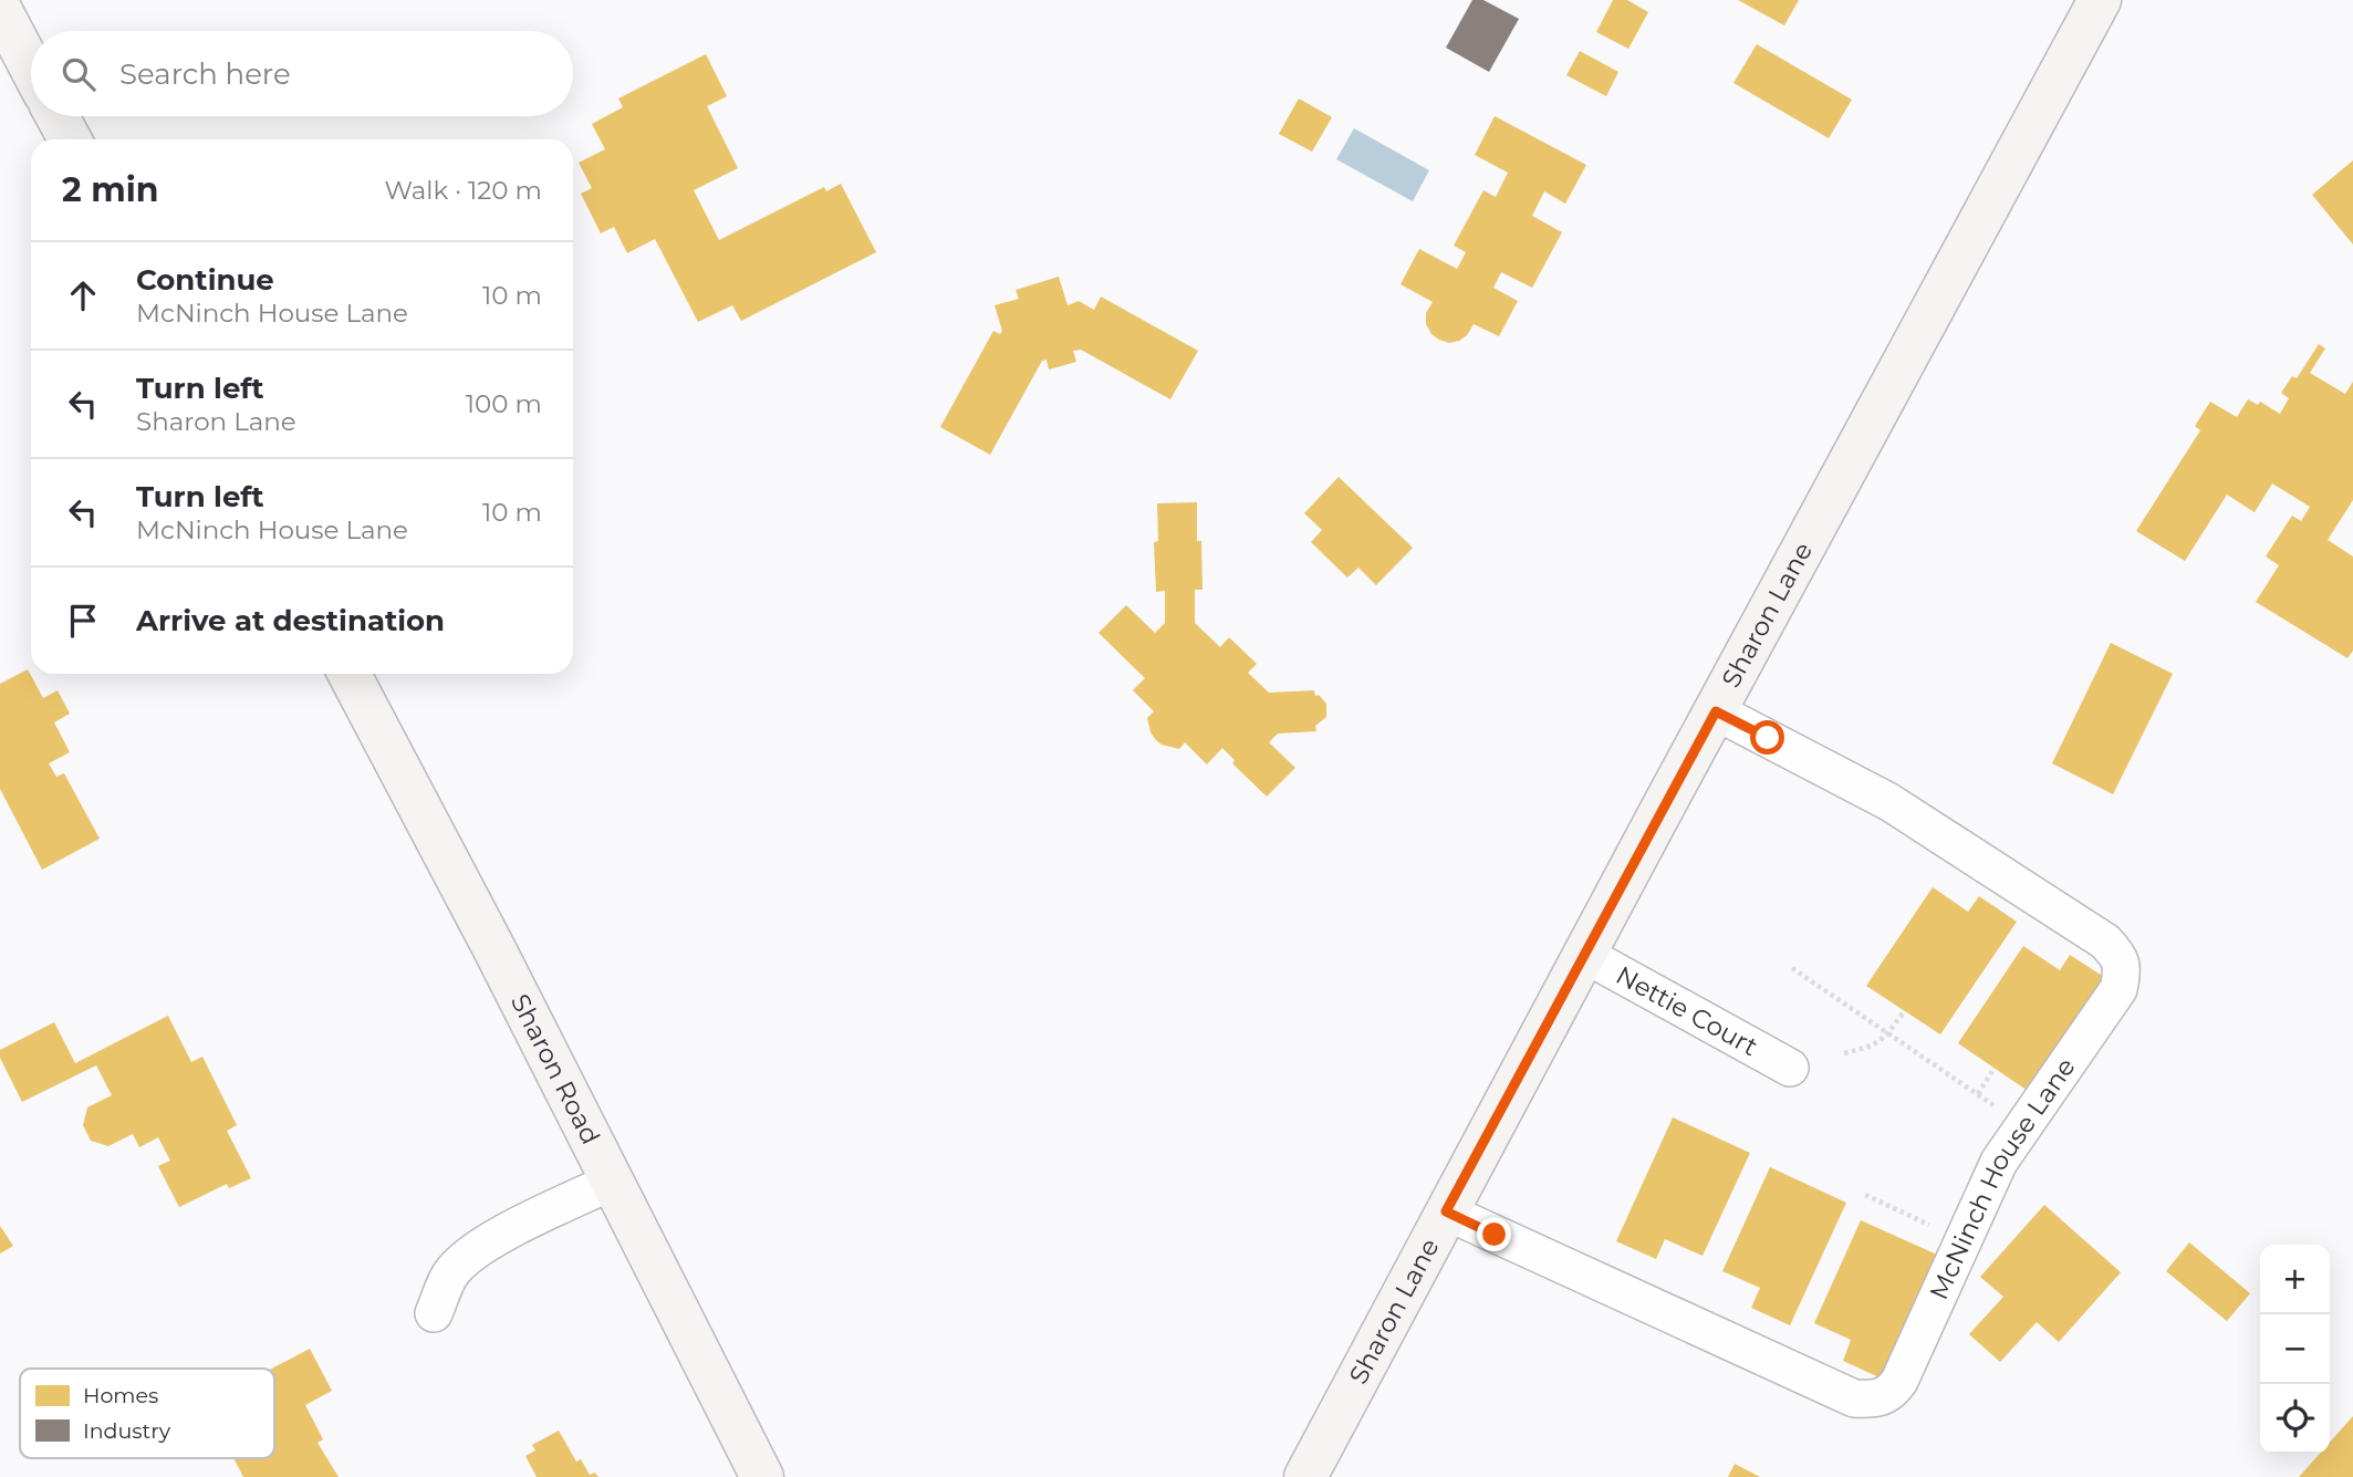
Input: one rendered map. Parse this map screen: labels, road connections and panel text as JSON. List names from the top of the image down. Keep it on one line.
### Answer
{"streets":{"main road":["Sharon Lane","Sharon Road"],"street":["Nettie Court","McNinch House Lane"]},"crossings":[["Sharon Lane","Nettie Court"],["Sharon Lane","McNinch House Lane"]],"legend":["Homes","Industry"],"page":{"search":"Search here","heading":["2 min","Walk · 120 m"],"list":[["Continue","McNinch House Lane","10 m"],["Turn left","Sharon Lane","100 m"],["Turn left","McNinch House Lane","10 m"],"Arrive at destination"],"map_buttons":["+","−"]}}
